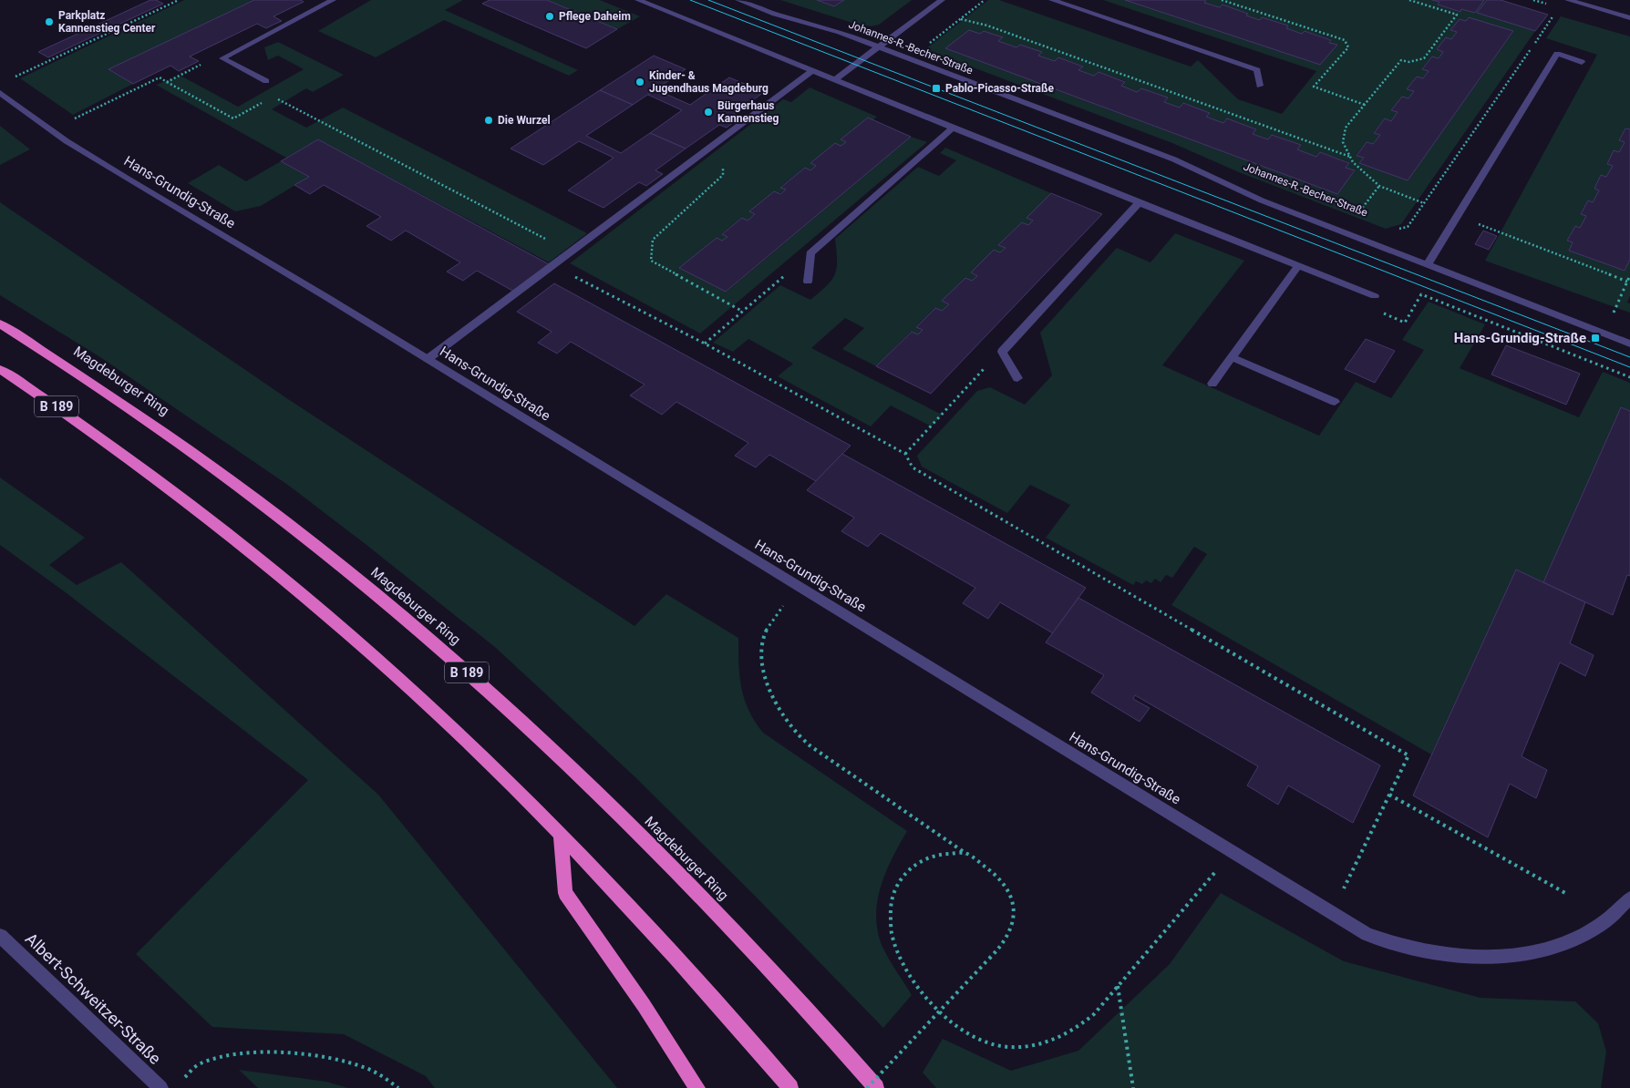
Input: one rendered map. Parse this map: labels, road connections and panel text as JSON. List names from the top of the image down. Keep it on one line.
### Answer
{"streets":{"highway":["Magdeburger Ring","B 189"],"street":["Johannes-R.-Becher-Straße","Hans-Grundig-Straße","Albert-Schweitzer-Straße"]},"places":{"other":["Pflege Daheim","Parkplatz Kannenstieg Center","Kinder- & Jugendhaus Magdeburg","Bürgerhaus Kannenstieg","Die Wurzel"],"transit":["Pablo-Picasso-Straße","Hans-Grundig-Straße"]}}
